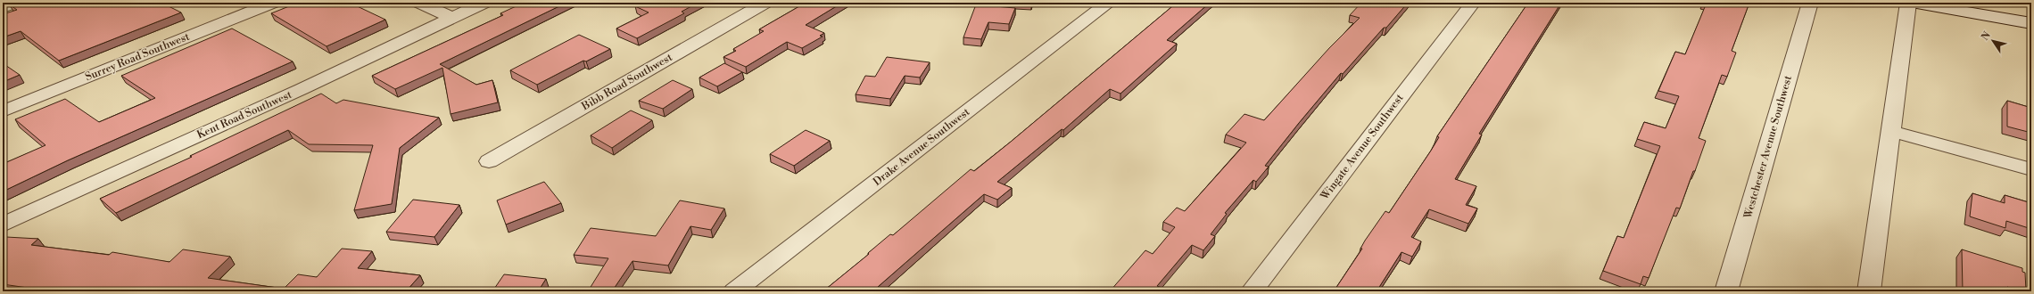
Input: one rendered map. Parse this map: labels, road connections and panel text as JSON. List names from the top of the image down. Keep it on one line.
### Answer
{"streets":{"street":["Surrey Road Southwest","Bibb Road Southwest","Kent Road Southwest","Drake Avenue Southwest","Wingate Avenue Southwest","Westchester Avenue Southwest"]},"north":"top left"}
